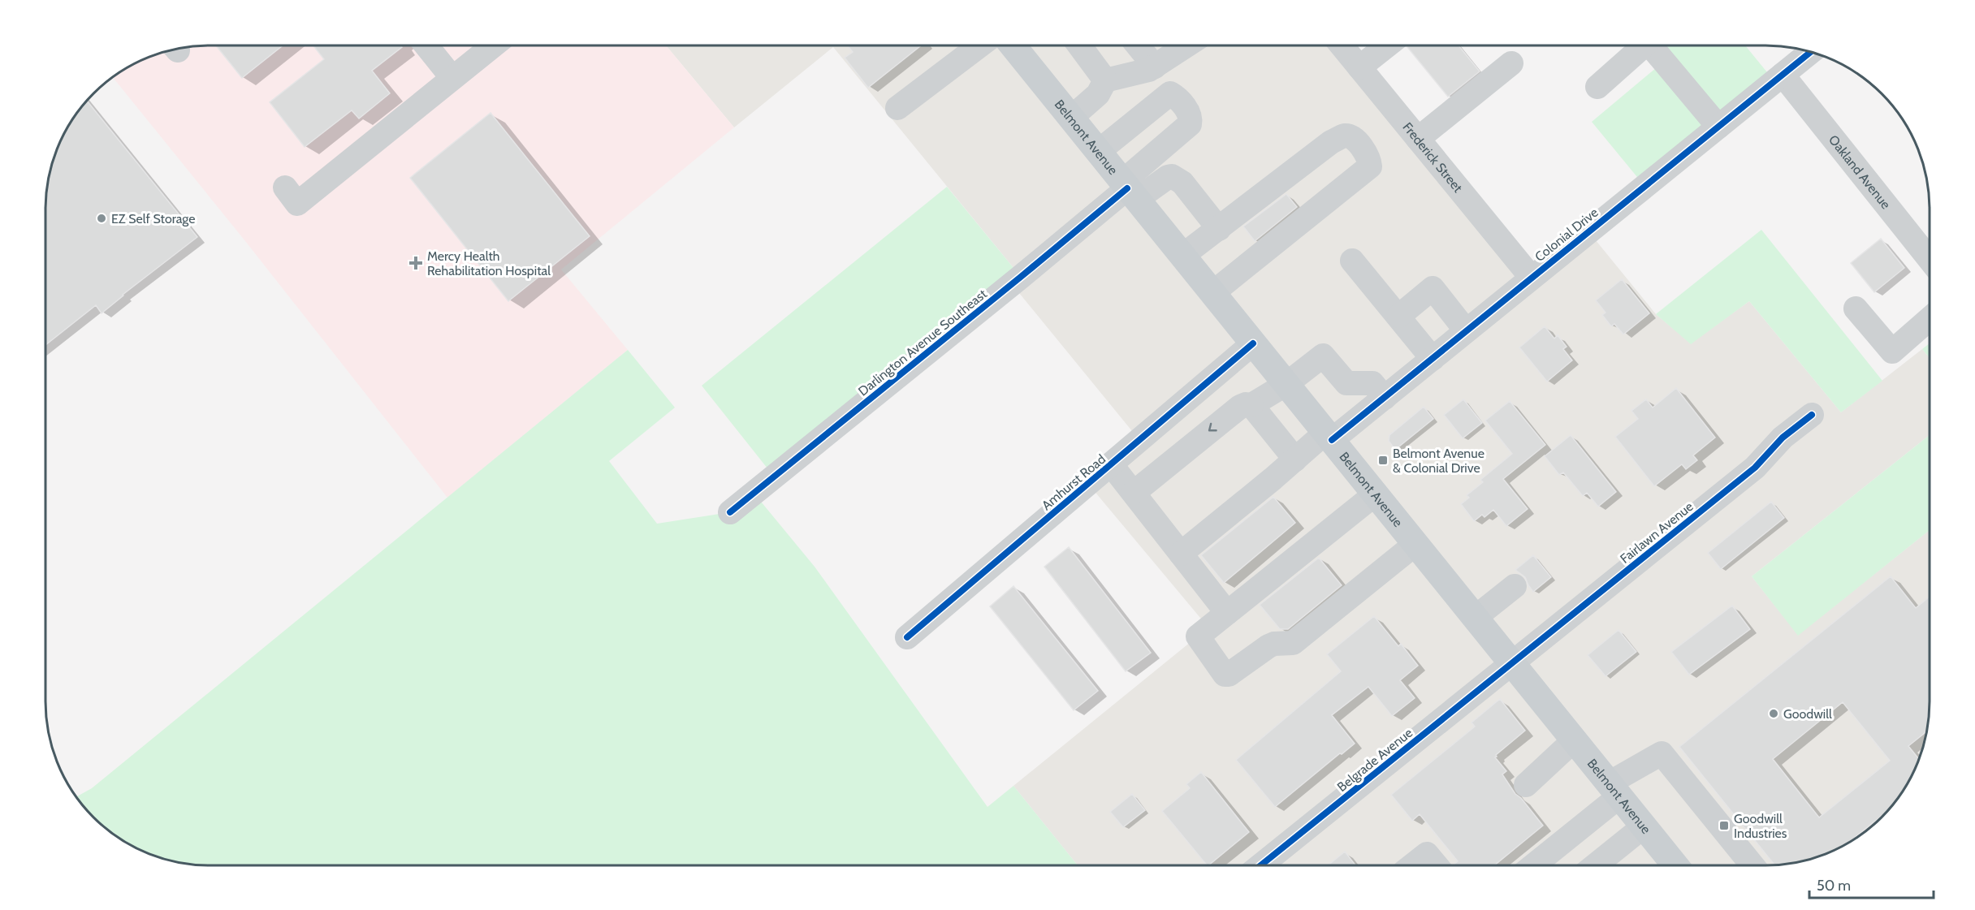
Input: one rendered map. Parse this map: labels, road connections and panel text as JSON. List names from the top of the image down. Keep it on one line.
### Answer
{"streets":{"main road":["Belmont Avenue"],"street":["Frederick Street","Oakland Avenue","Colonial Drive","Darlington Avenue Southeast","Amhurst Road","Fairlawn Avenue","Belgrade Avenue"]},"crossings":[["Belmont Avenue","Colonial Drive"],["Belmont Avenue","Darlington Avenue Southeast"],["Belmont Avenue","Amhurst Road"],["Belmont Avenue","Fairlawn Avenue"],["Belmont Avenue","Belgrade Avenue"],["Frederick Street","Colonial Drive"],["Oakland Avenue","Colonial Drive"],["Fairlawn Avenue","Belgrade Avenue"]],"places":{"other":["EZ Self Storage","Goodwill"],"health":["Mercy Health Rehabilitation Hospital"],"transit":["Belmont Avenue & Colonial Drive","Goodwill Industries"]},"scale_bar":"50 m"}
